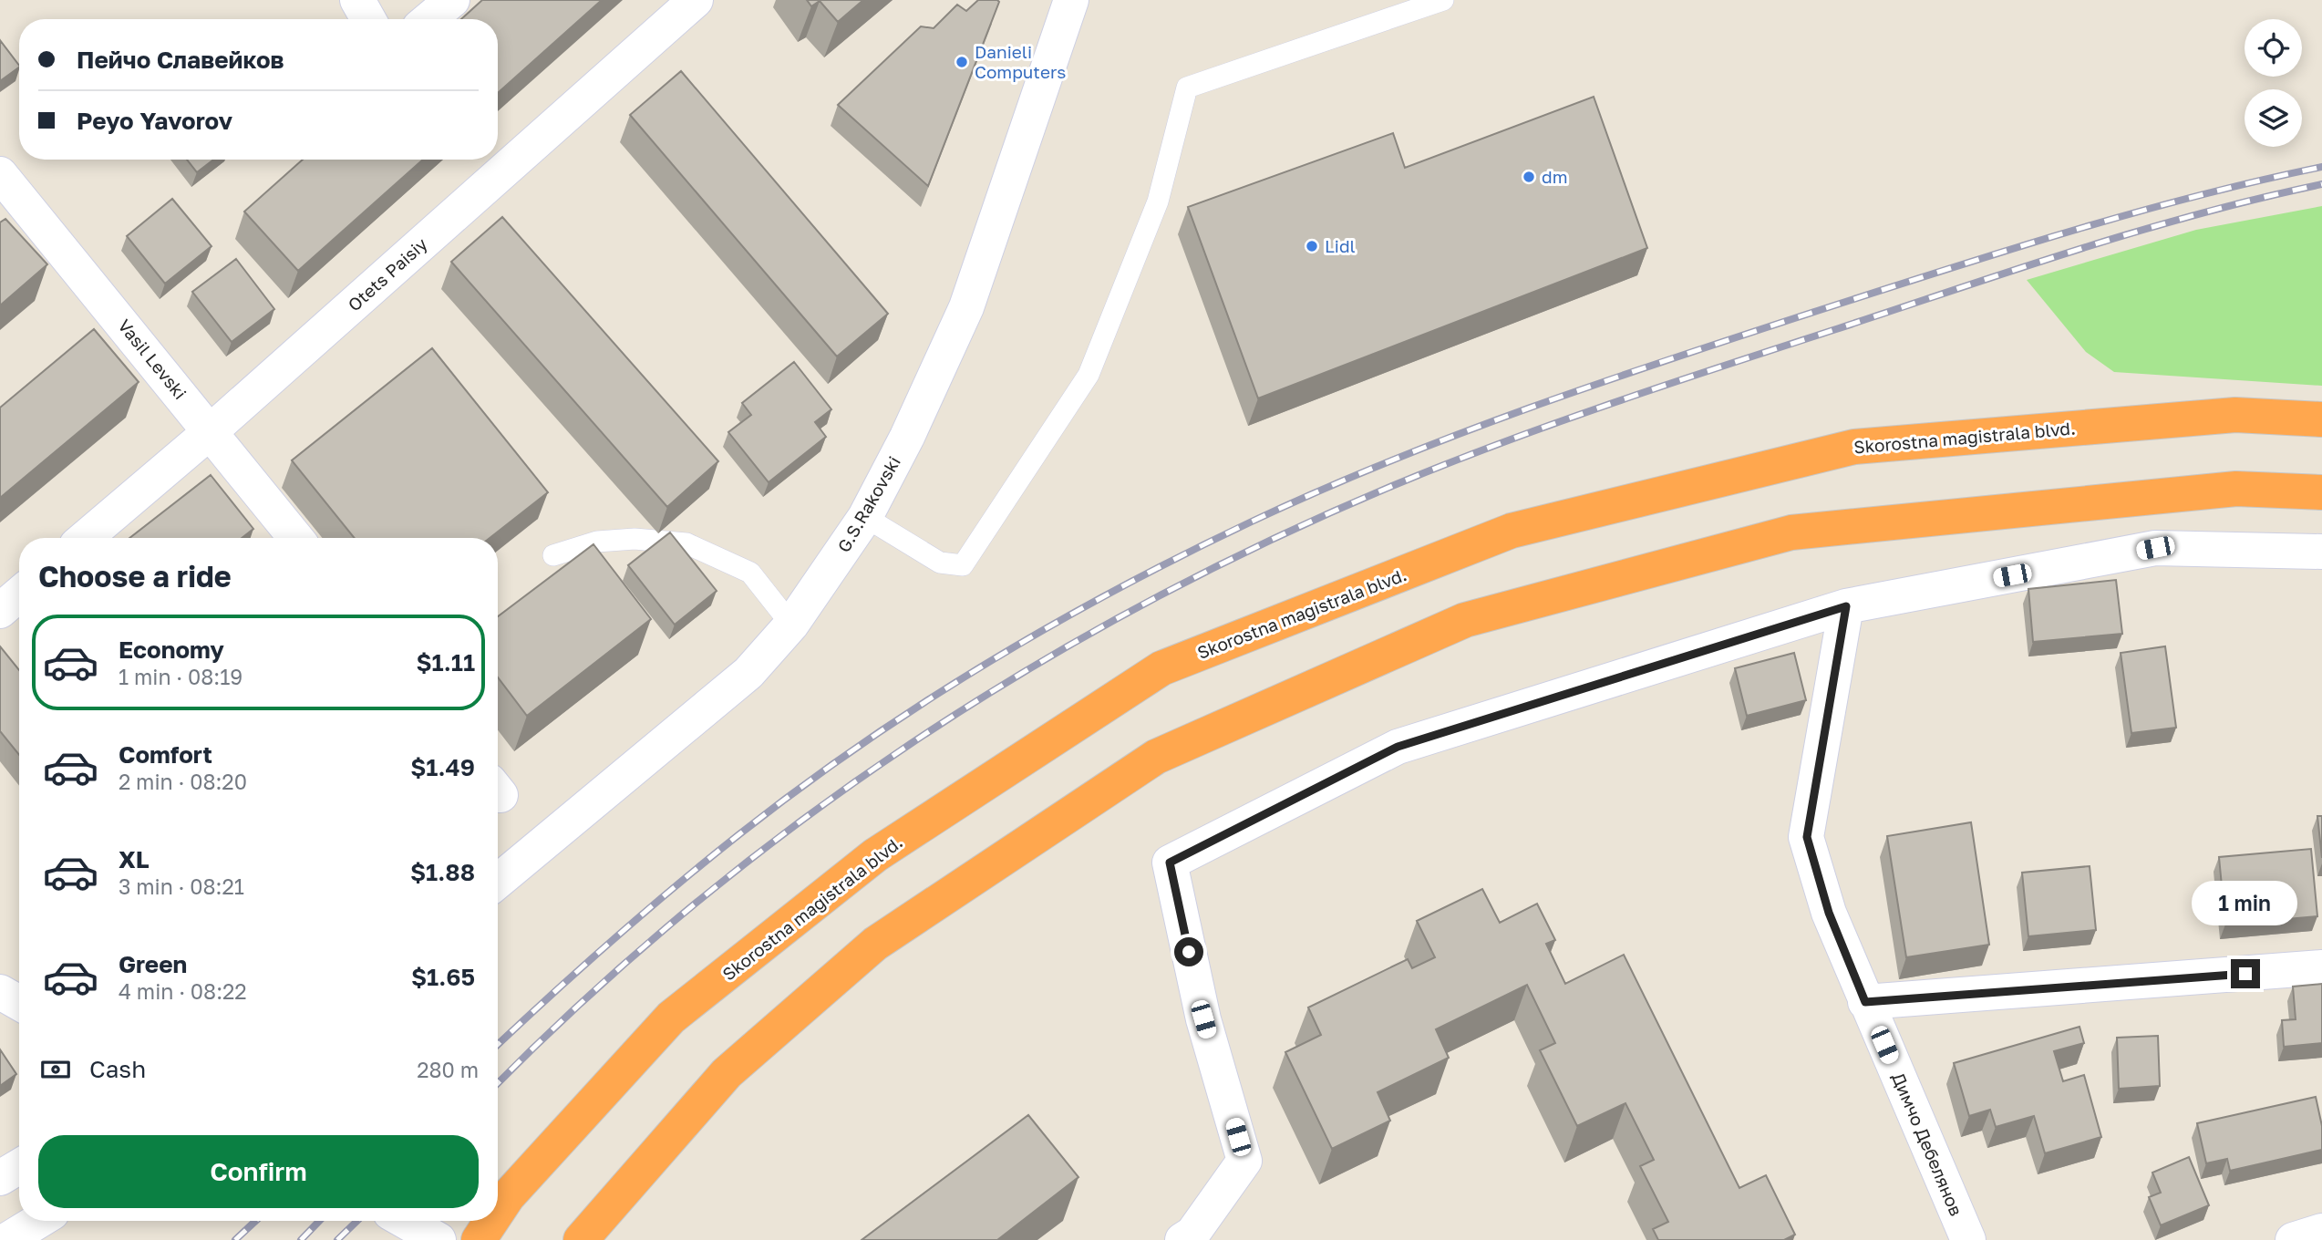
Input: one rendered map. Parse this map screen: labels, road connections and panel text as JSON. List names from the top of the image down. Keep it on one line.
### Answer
{"streets":{"highway":["Skorostna magistrala blvd."],"street":["Otets Paisiy","Vasil Levski","G.S.Rakovski","Димчо Дебелянов"]},"crossings":[["Otets Paisiy","Vasil Levski"]],"places":["Danieli Computers","dm","Lidl"],"page":{"banner":["Пейчо Славейков","Peyo Yavorov"],"heading":"Choose a ride","list":[{"name":"Economy","note":"1 min · 08:19","value":"$1.11"},{"name":"Comfort","note":"2 min · 08:20","value":"$1.49"},{"name":"XL","note":"3 min · 08:21","value":"$1.88"},{"name":"Green","note":"4 min · 08:22","value":"$1.65"}],"bubble":"1 min","pay":["Cash","280 m"],"buttons":"Confirm"}}
